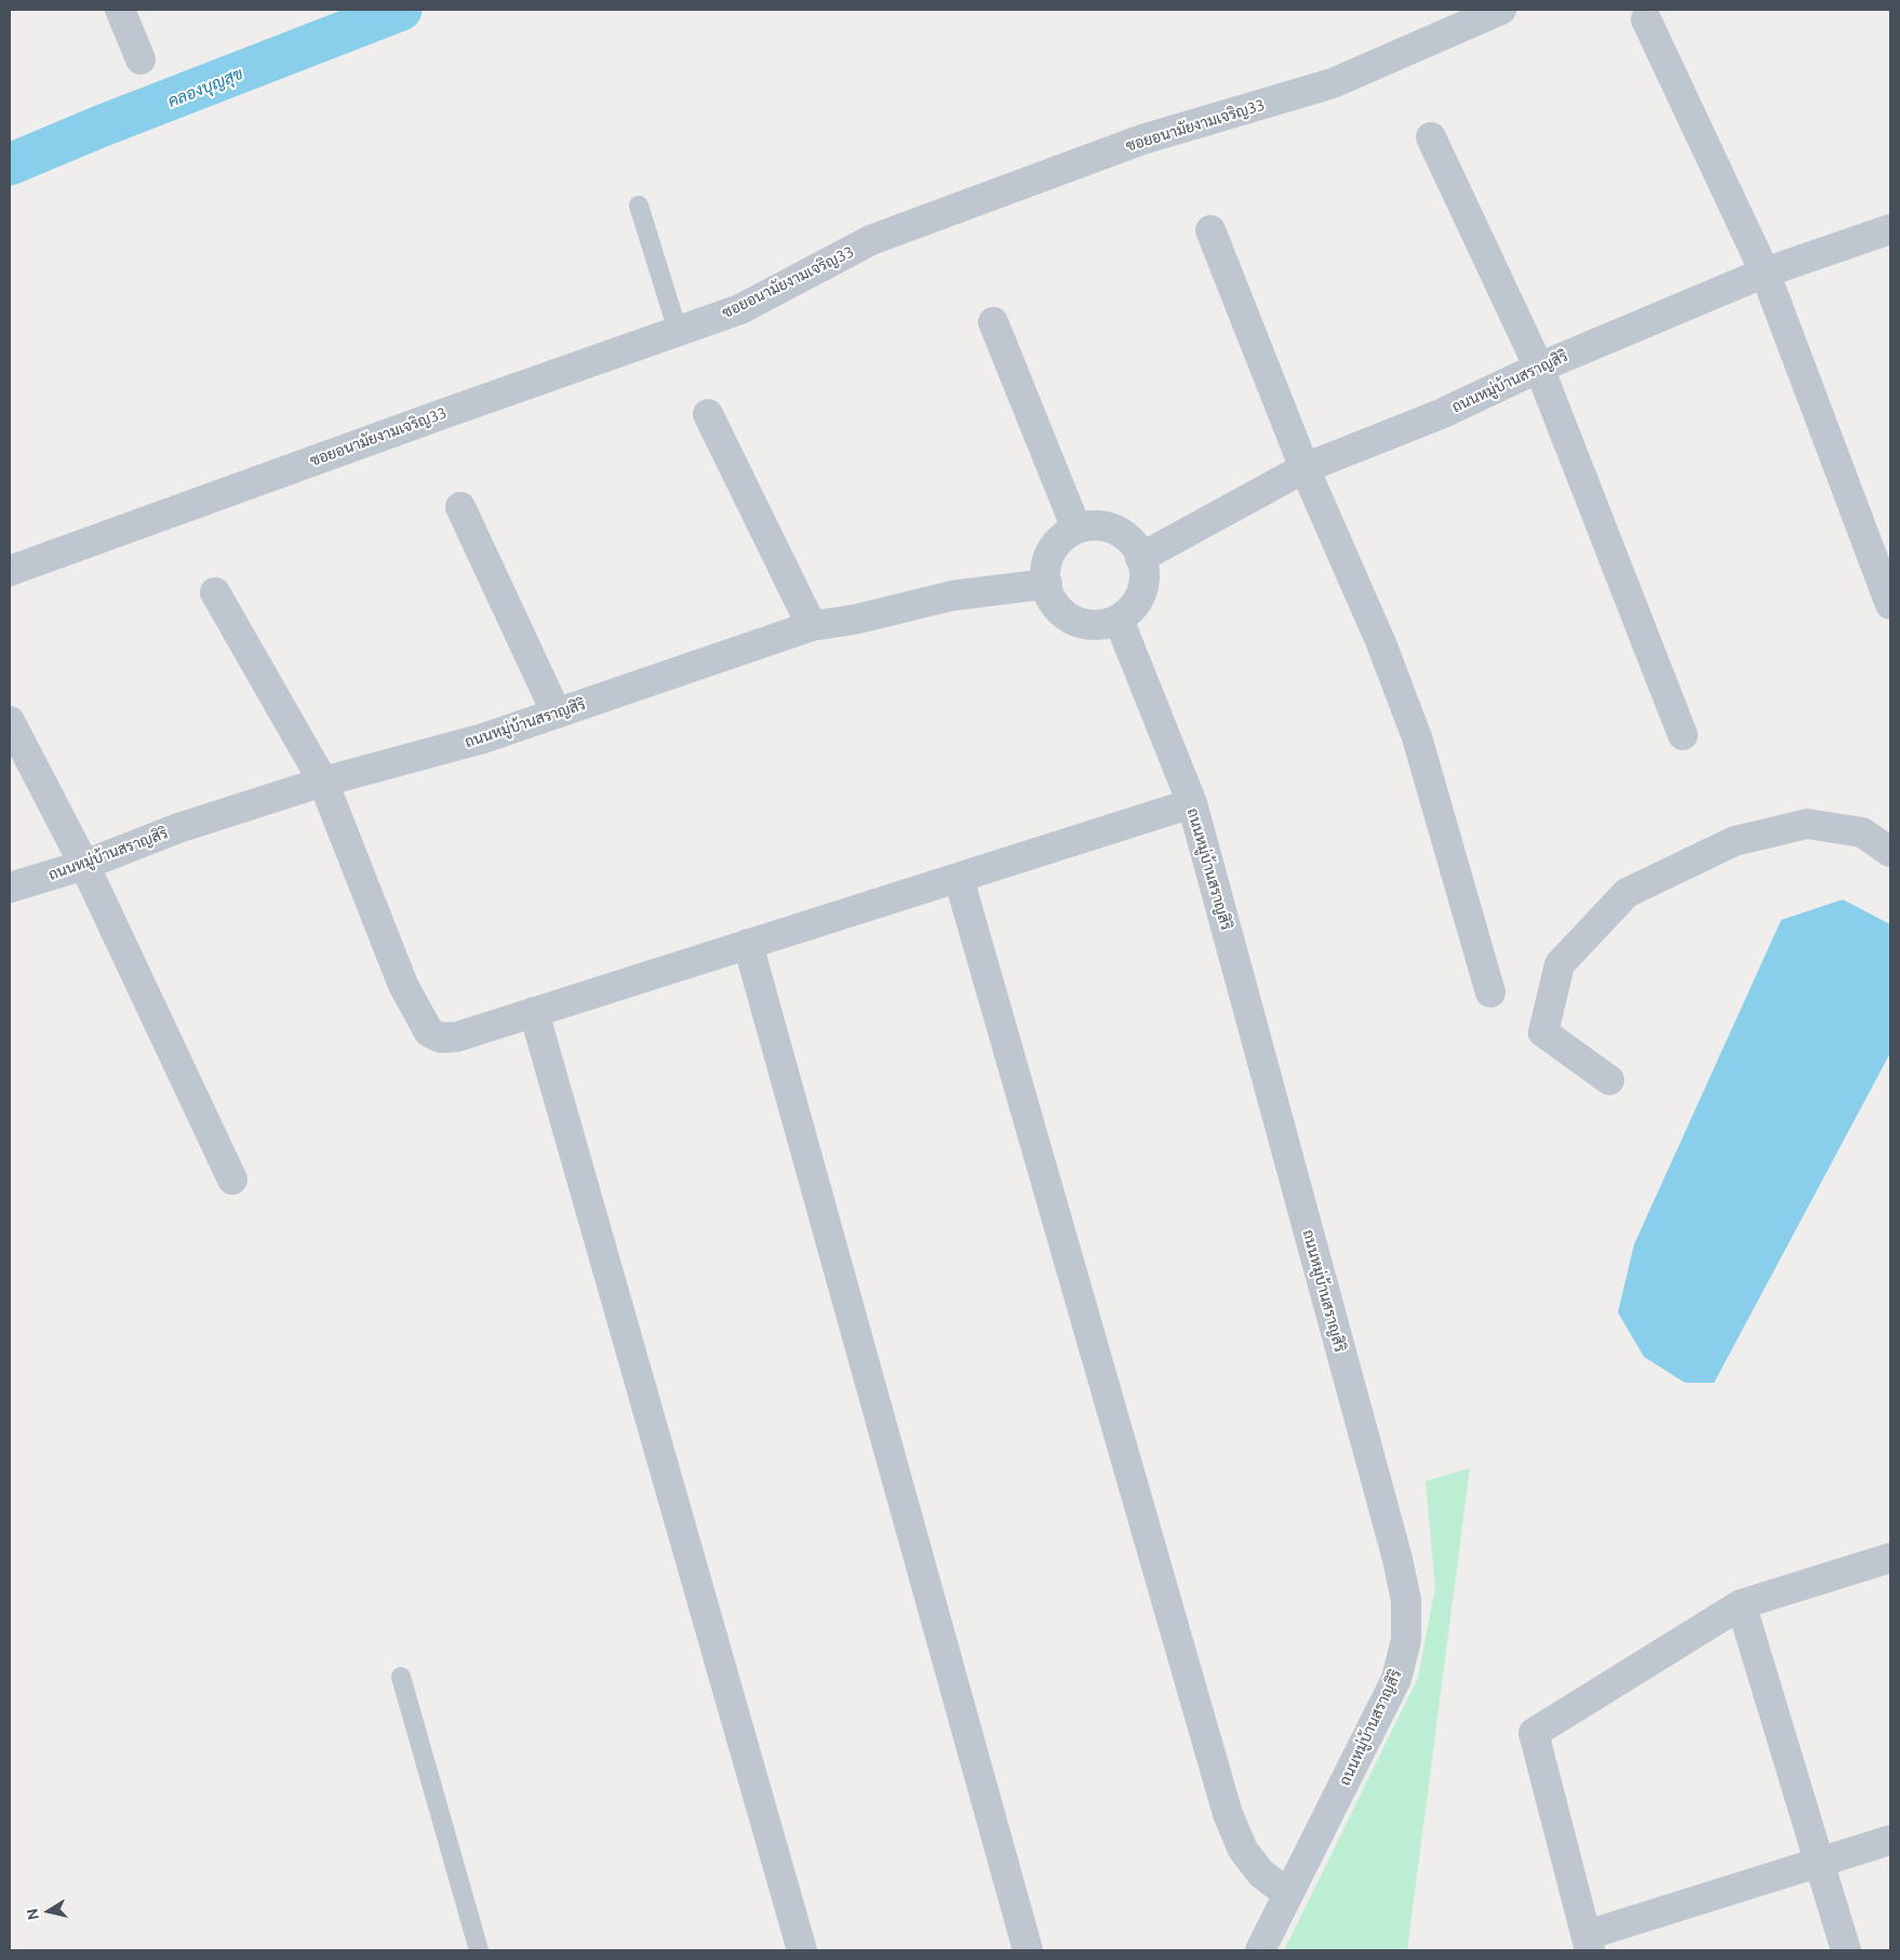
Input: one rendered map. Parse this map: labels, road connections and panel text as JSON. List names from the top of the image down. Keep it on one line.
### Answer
{"streets":{"street":["ซอยอนามัยงามเจริญ33","ถนนหมู่บ้านสราญสิริ"]},"water":["คลองบุญสุข"],"north":"left"}
